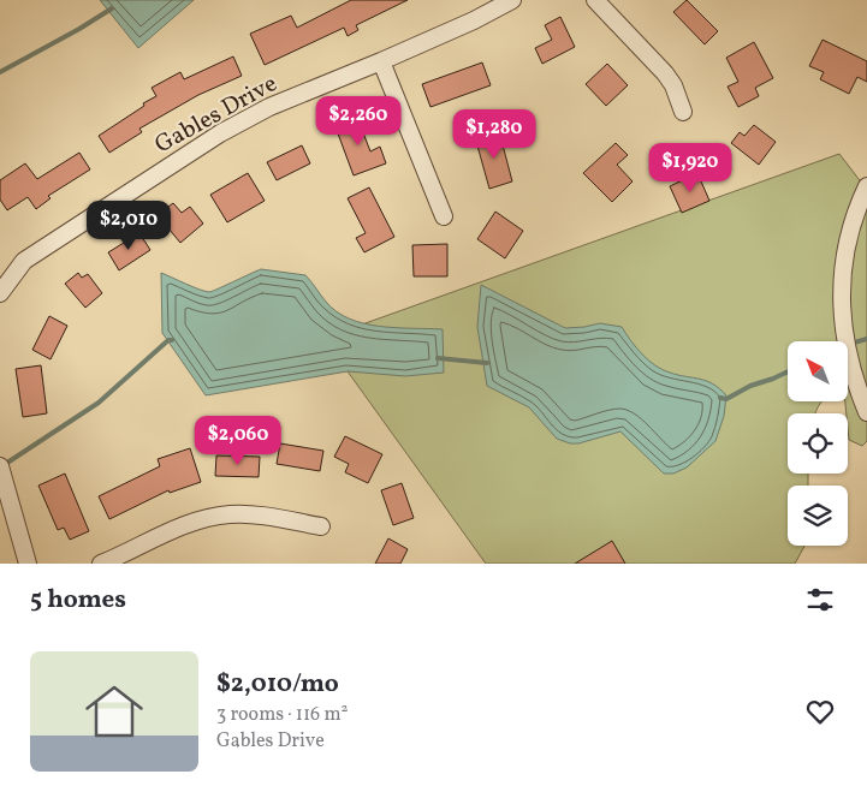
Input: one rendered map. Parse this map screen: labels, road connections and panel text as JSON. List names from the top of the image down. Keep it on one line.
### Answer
{"streets":{"street":["Gables Drive"]},"north":"top left","page":{"price":["$2,260","$1,280","$1,920","$2,010","$2,060"],"heading":"5 homes","list":[{"name":"$2,010/mo","note":"3 rooms · 116 m² · Gables Drive"}]}}
